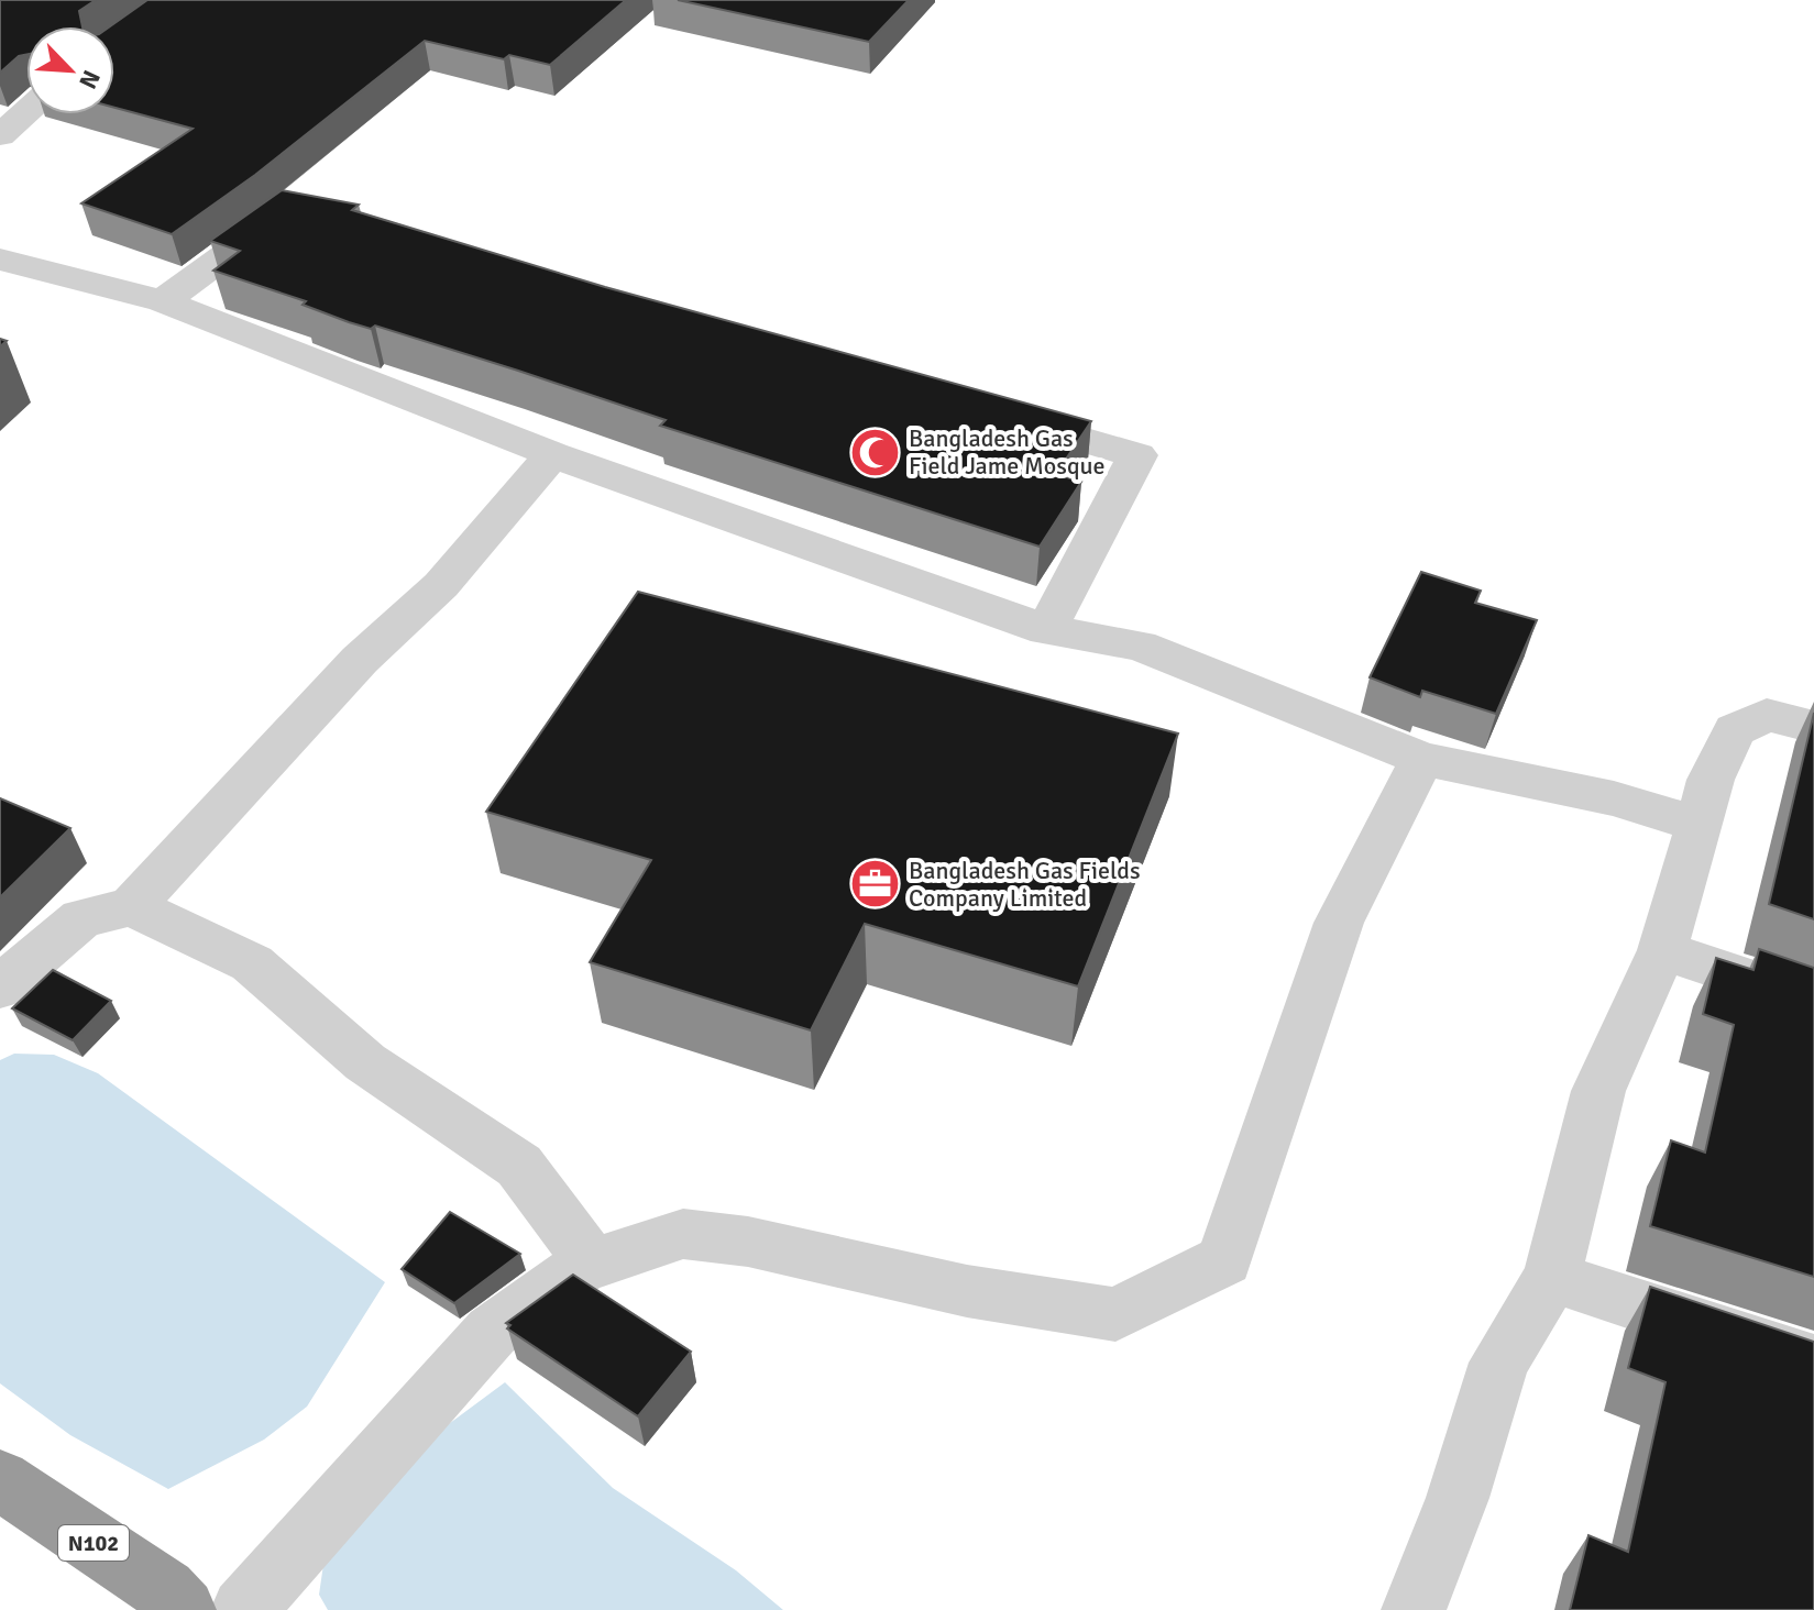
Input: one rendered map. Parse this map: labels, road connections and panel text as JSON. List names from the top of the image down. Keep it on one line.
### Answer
{"streets":{"highway":["N102"]},"places":{"mosque":["Bangladesh Gas Field Jame Mosque"],"office":["Bangladesh Gas Fields Company Limited"]},"north":"bottom right"}
